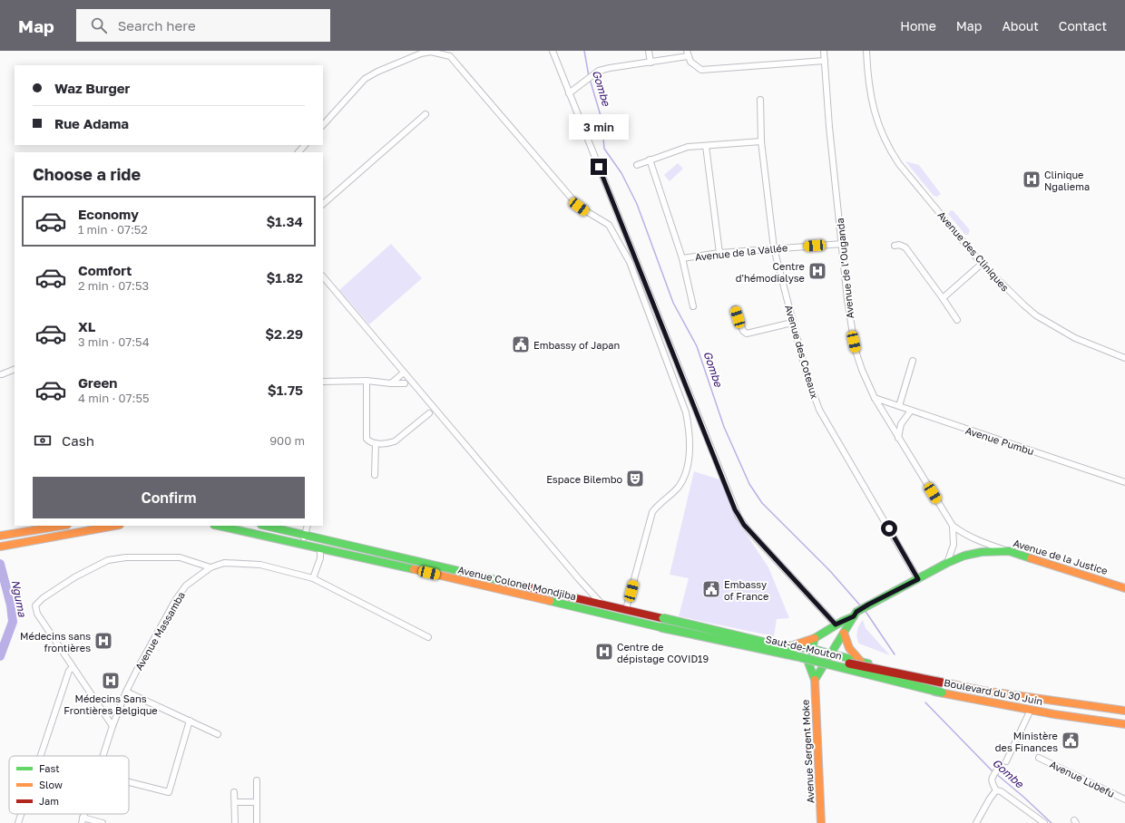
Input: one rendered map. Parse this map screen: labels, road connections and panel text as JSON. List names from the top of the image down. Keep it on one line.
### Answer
{"streets":{"main road":["Avenue de la Justice","Avenue Colonel Mondjiba","Saut-de-Mouton","Boulevard du 30 Juin","Avenue Sergent Moke"],"street":["Avenue des Cliniques","Avenue de la Vallée","Avenue de l’Ouganda","Avenue des Coteaux","Avenue Pumbu","Avenue Massamba","Avenue Lubefu"]},"crossings":[["Avenue de la Vallée","Avenue de l’Ouganda"],["Avenue de la Vallée","Avenue des Coteaux"],["Avenue de l’Ouganda","Avenue Pumbu"],["Avenue de l’Ouganda","Avenue de la Justice"],["Avenue des Coteaux","Avenue de la Justice"],["Avenue de la Justice","Avenue Colonel Mondjiba"],["Avenue Colonel Mondjiba","Saut-de-Mouton"],["Avenue Colonel Mondjiba","Boulevard du 30 Juin"],["Avenue Colonel Mondjiba","Avenue Sergent Moke"],["Saut-de-Mouton","Boulevard du 30 Juin"],["Boulevard du 30 Juin","Avenue Sergent Moke"]],"water":["Gombe","Nguma"],"places":{"hospital":["Clinique Ngaliema","Centre d'hémodialyse","Médecins sans frontières","Centre de dépistage COVID19","Médecins Sans Frontières Belgique"],"public building":["Embassy of Japan","Embassy of France","Ministère des Finances"],"theatre":["Espace Bilembo"]},"legend":["Fast","Slow","Jam"],"page":{"header":"Map","search":"Search here","nav":["Home","Map","About","Contact"],"banner":["Waz Burger","Rue Adama"],"bubble":"3 min","heading":"Choose a ride","list":[{"name":"Economy","note":"1 min · 07:52","value":"$1.34"},{"name":"Comfort","note":"2 min · 07:53","value":"$1.82"},{"name":"XL","note":"3 min · 07:54","value":"$2.29"},{"name":"Green","note":"4 min · 07:55","value":"$1.75"}],"pay":["Cash","900 m"],"buttons":"Confirm"}}
